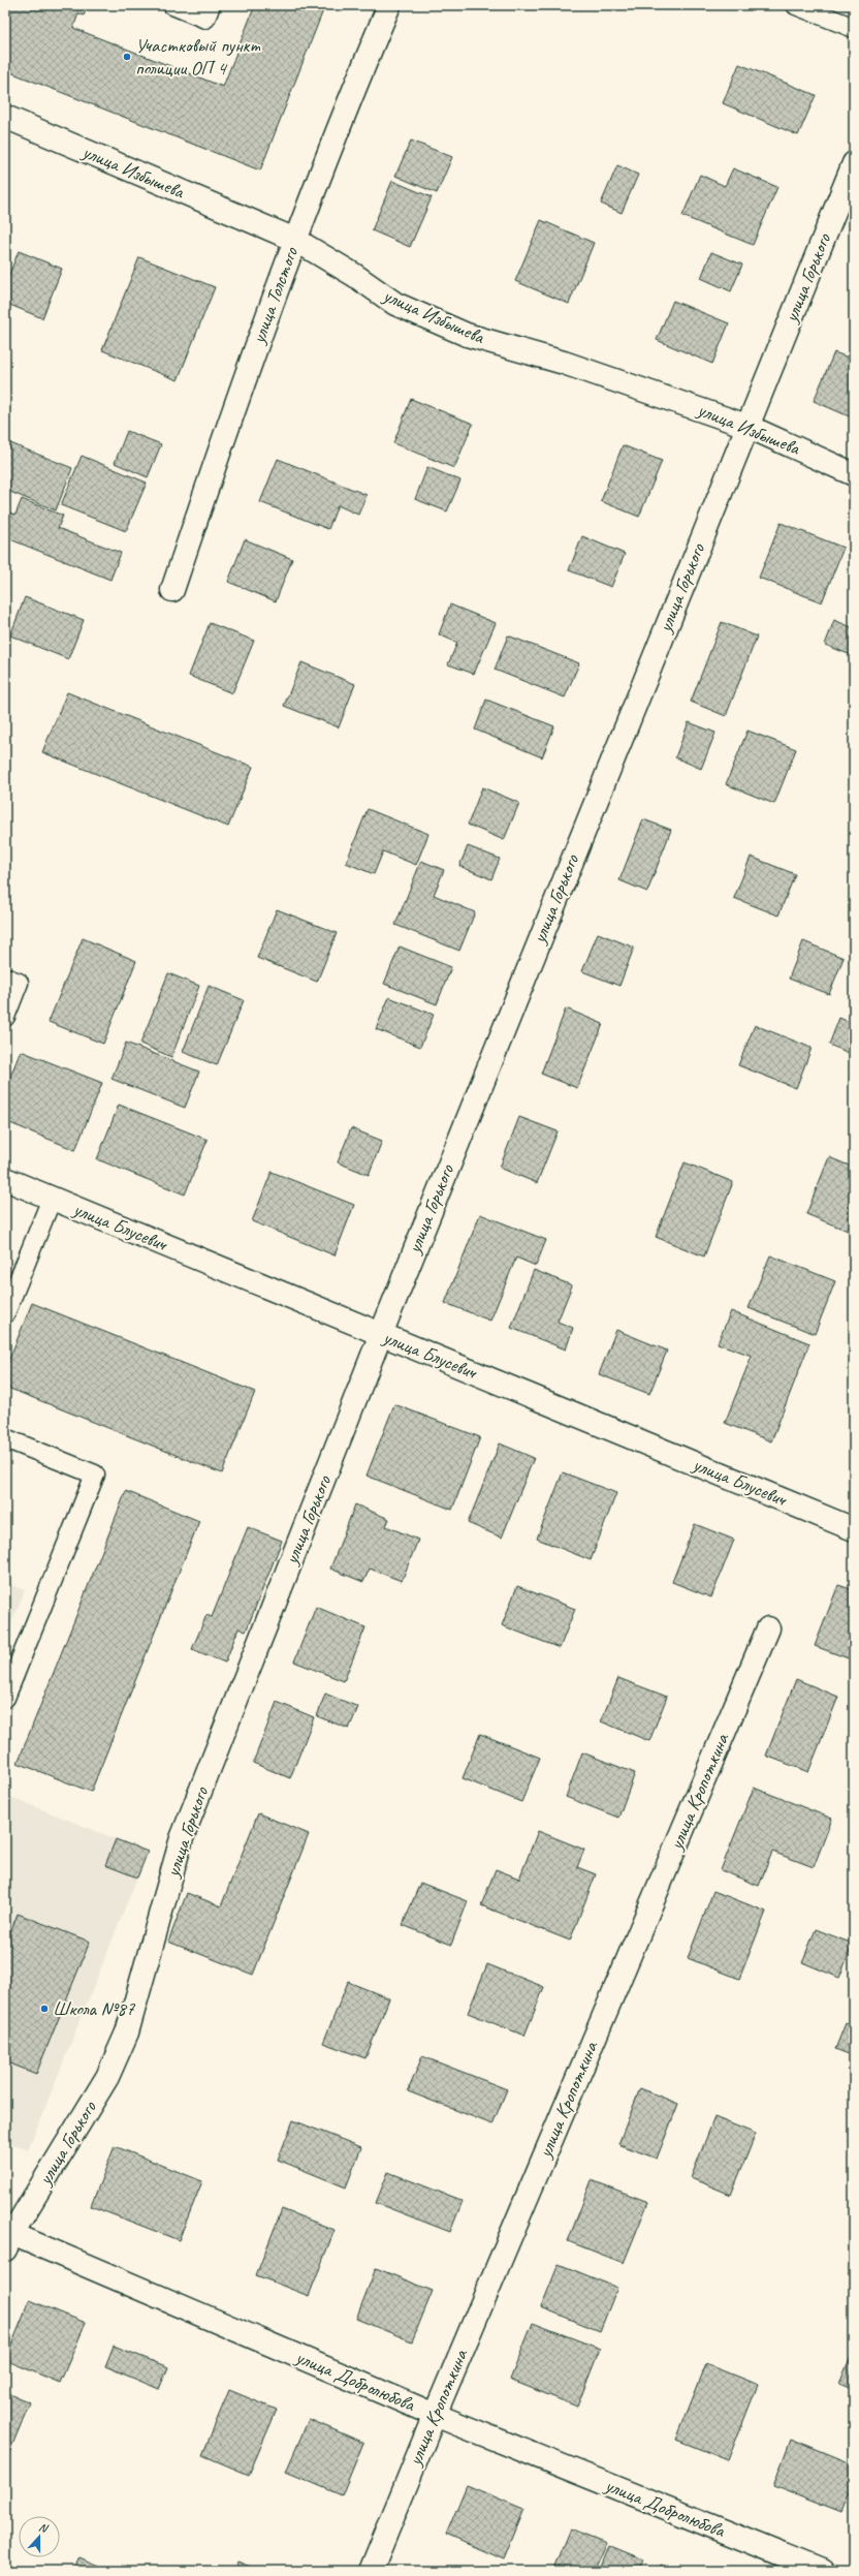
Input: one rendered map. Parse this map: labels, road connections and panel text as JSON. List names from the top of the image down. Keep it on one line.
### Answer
{"streets":{"street":["улица Избышева","улица Горького","улица Толстого","улица Блусевич","улица Кропоткина","улица Добролюбова"]},"crossings":[["улица Избышева","улица Горького"],["улица Избышева","улица Толстого"],["улица Горького","улица Блусевич"],["улица Горького","улица Добролюбова"],["улица Кропоткина","улица Добролюбова"]],"places":["Участковый пункт полиции ОП 4","Школа №87"],"north":"top"}
